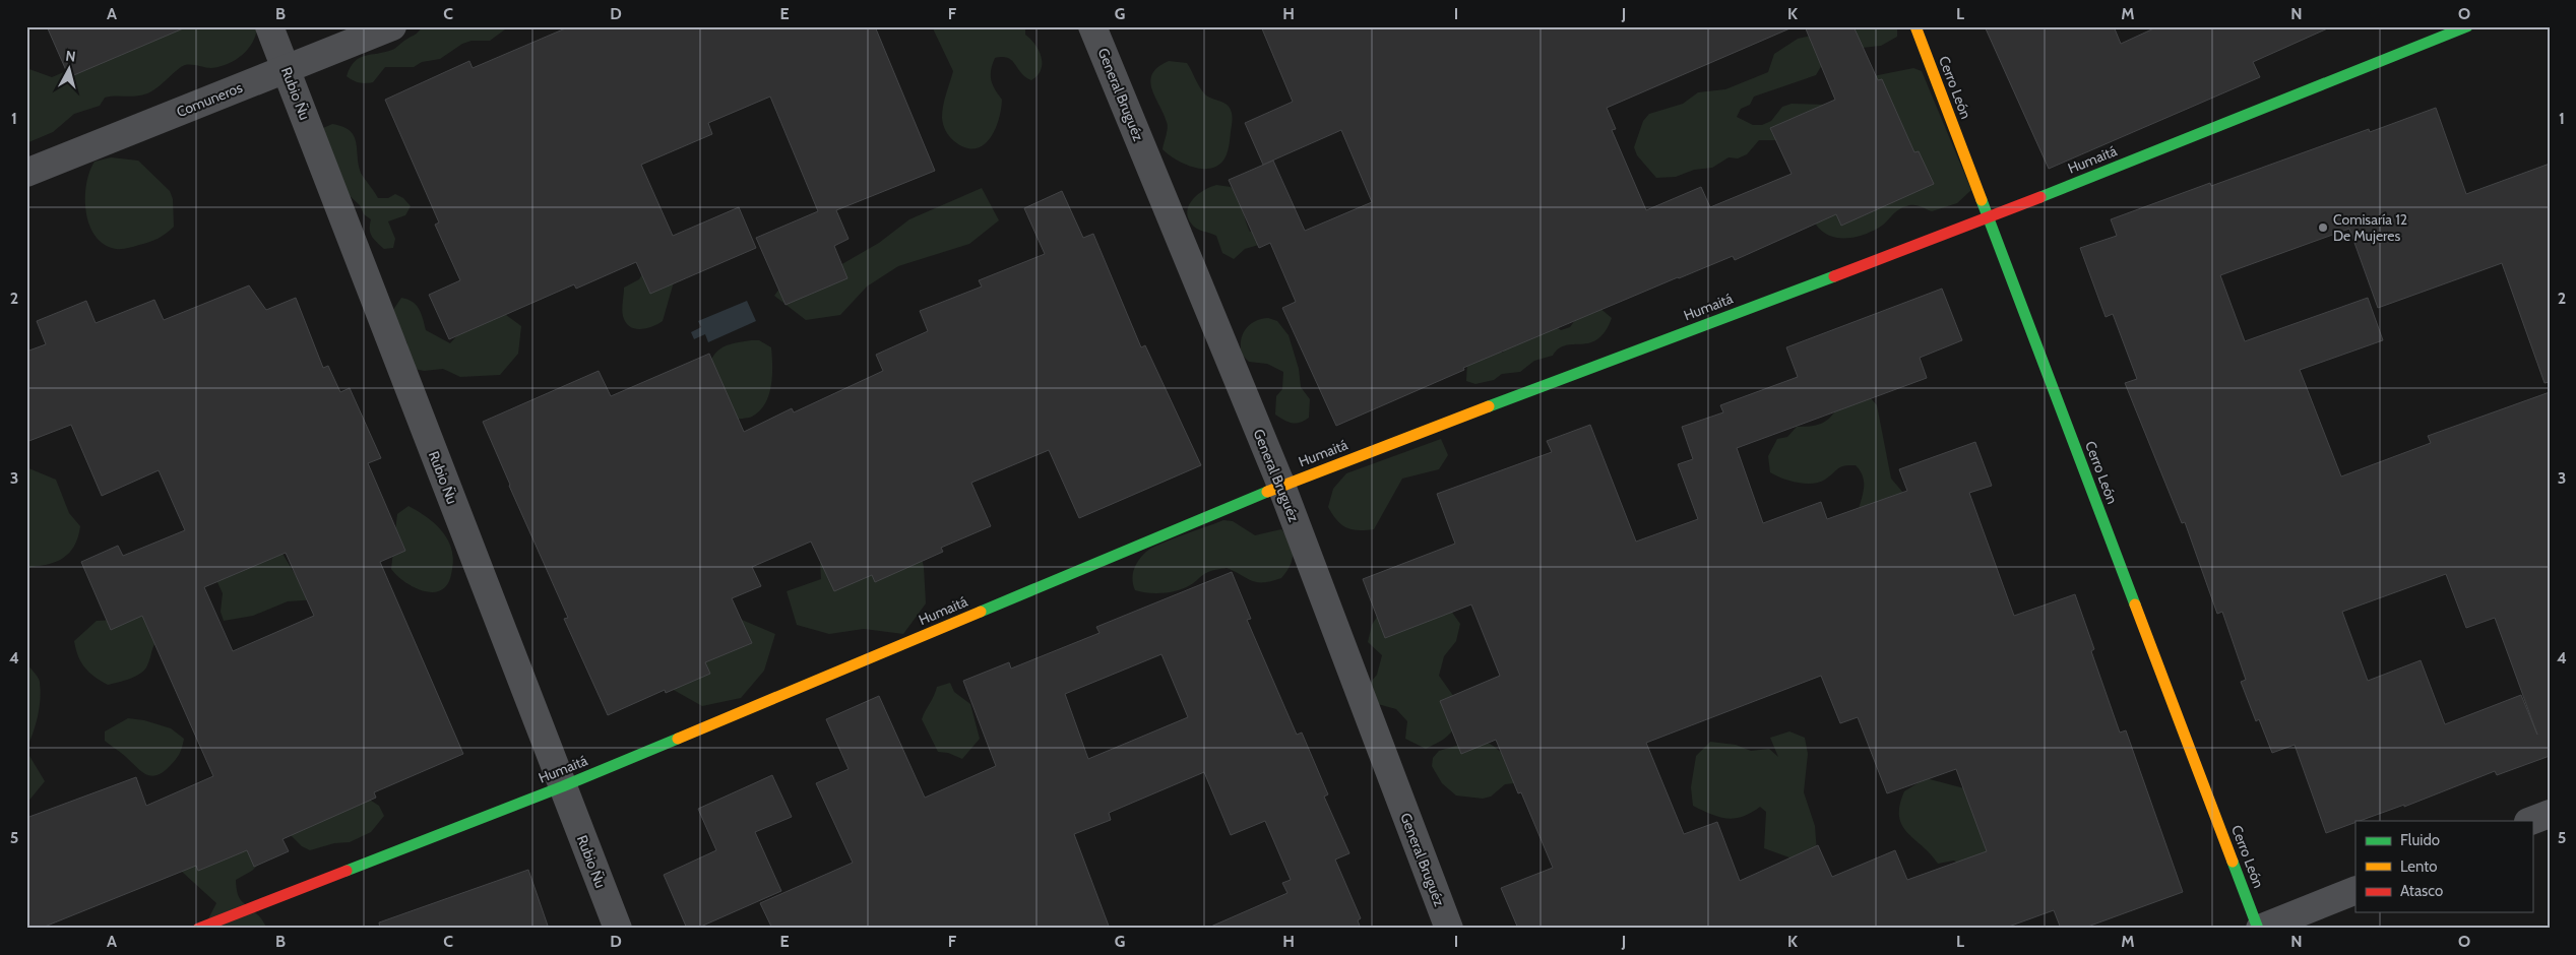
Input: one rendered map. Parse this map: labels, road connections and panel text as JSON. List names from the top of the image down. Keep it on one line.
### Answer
{"streets":{"street":["Cerro León","Rubio Ñu","General Bruguéz","Comuneros","Humaitá"]},"crossings":[["Cerro León","Humaitá"],["Rubio Ñu","Comuneros"],["Rubio Ñu","Humaitá"],["General Bruguéz","Humaitá"]],"places":["Comisaría 12 De Mujeres"],"legend":["Fluido","Lento","Atasco"],"north":"top","grid":{"columns":["A","B","C","D","E","F","G","H","I","J","K","L","M","N","O"],"rows":["1","2","3","4","5"]}}
